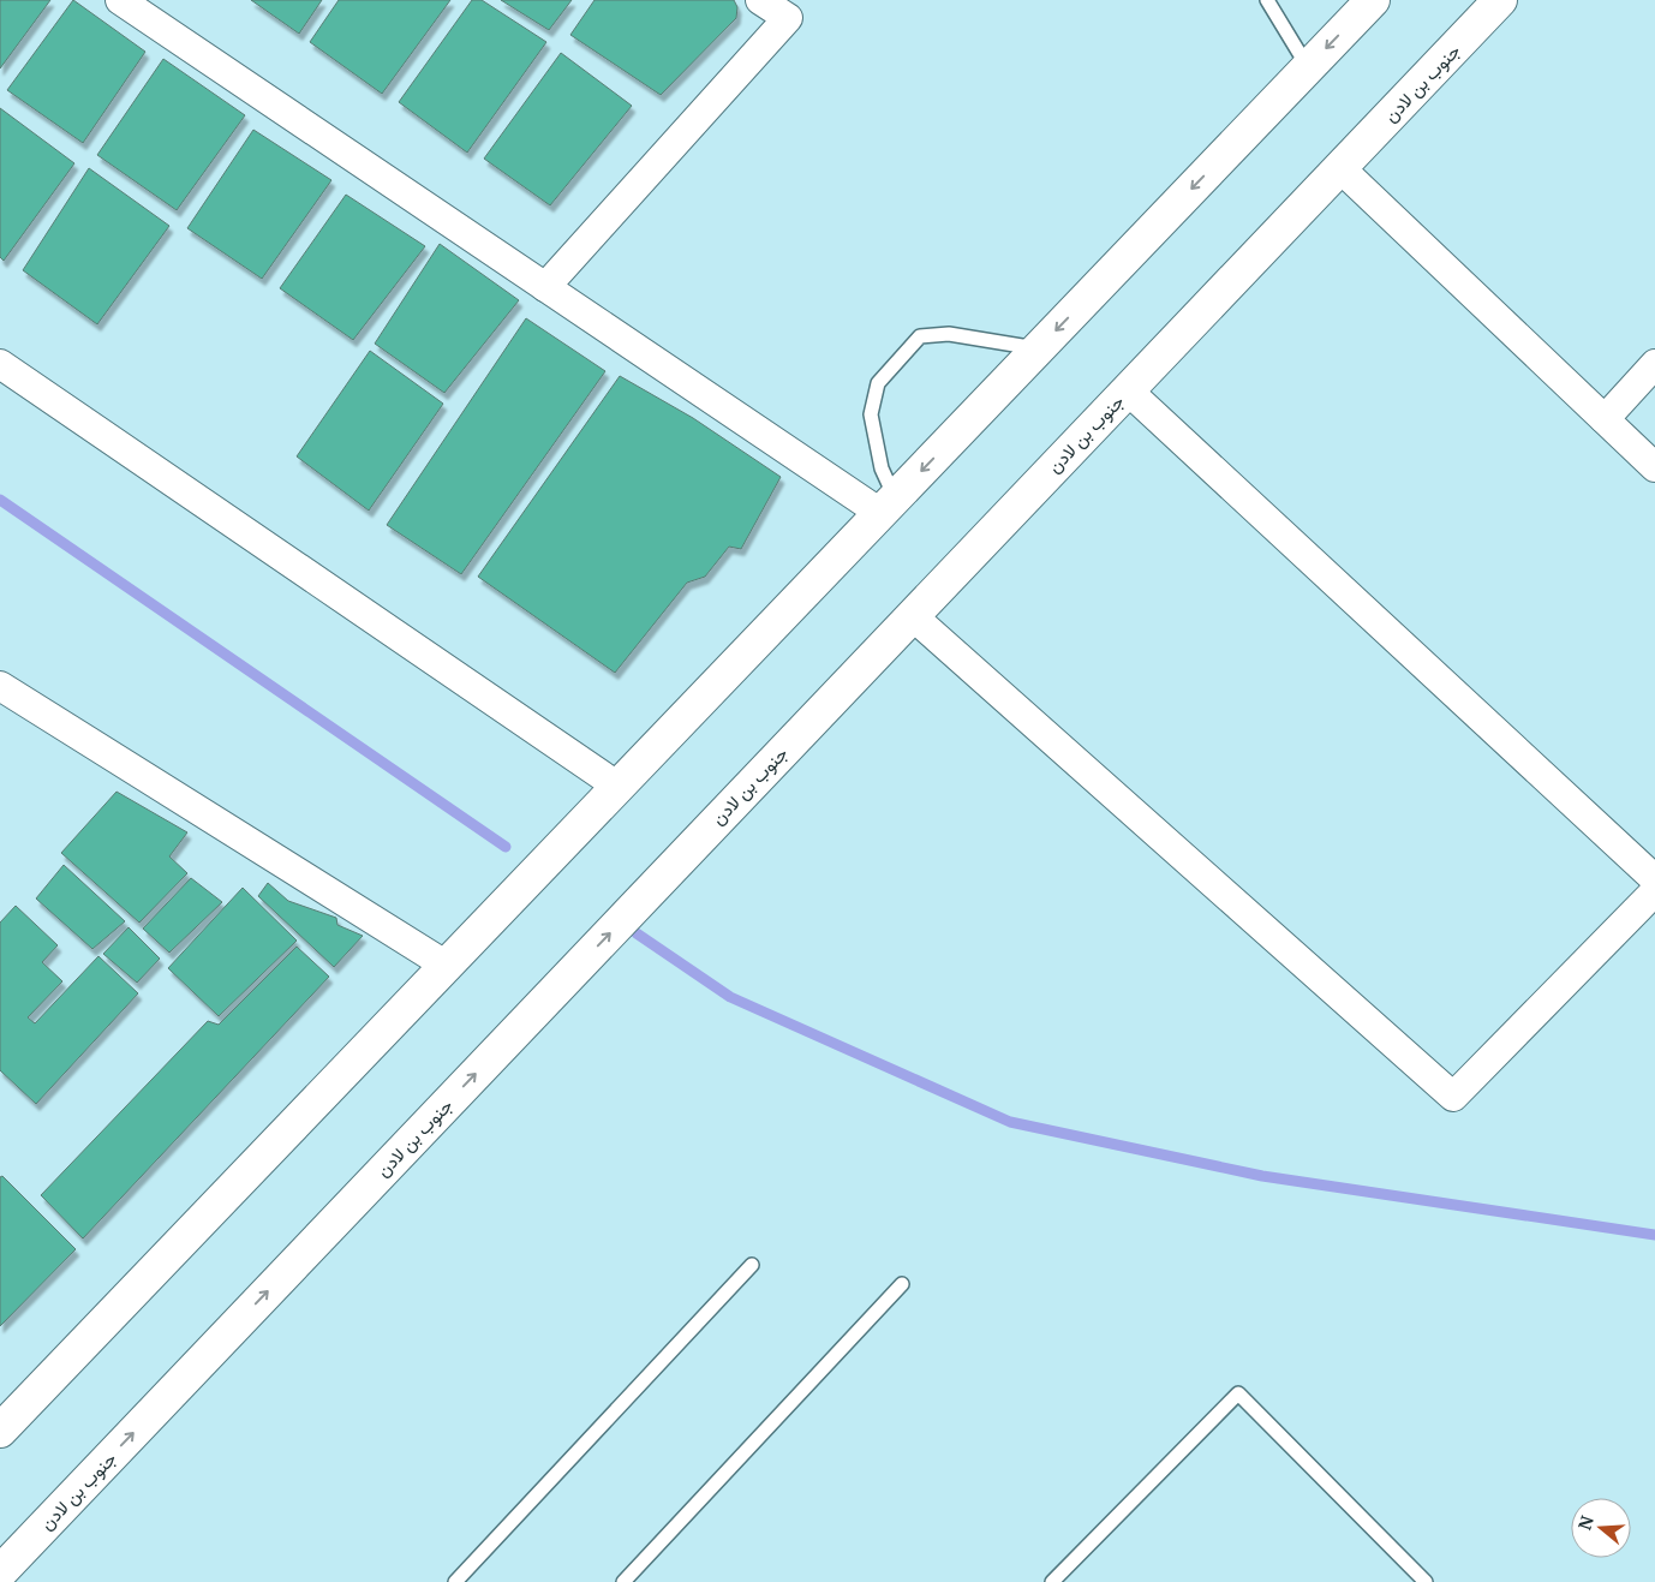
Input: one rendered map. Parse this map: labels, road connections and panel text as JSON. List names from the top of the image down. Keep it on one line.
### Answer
{"streets":{"street":["جنوب بن لادن"]},"north":"left"}
